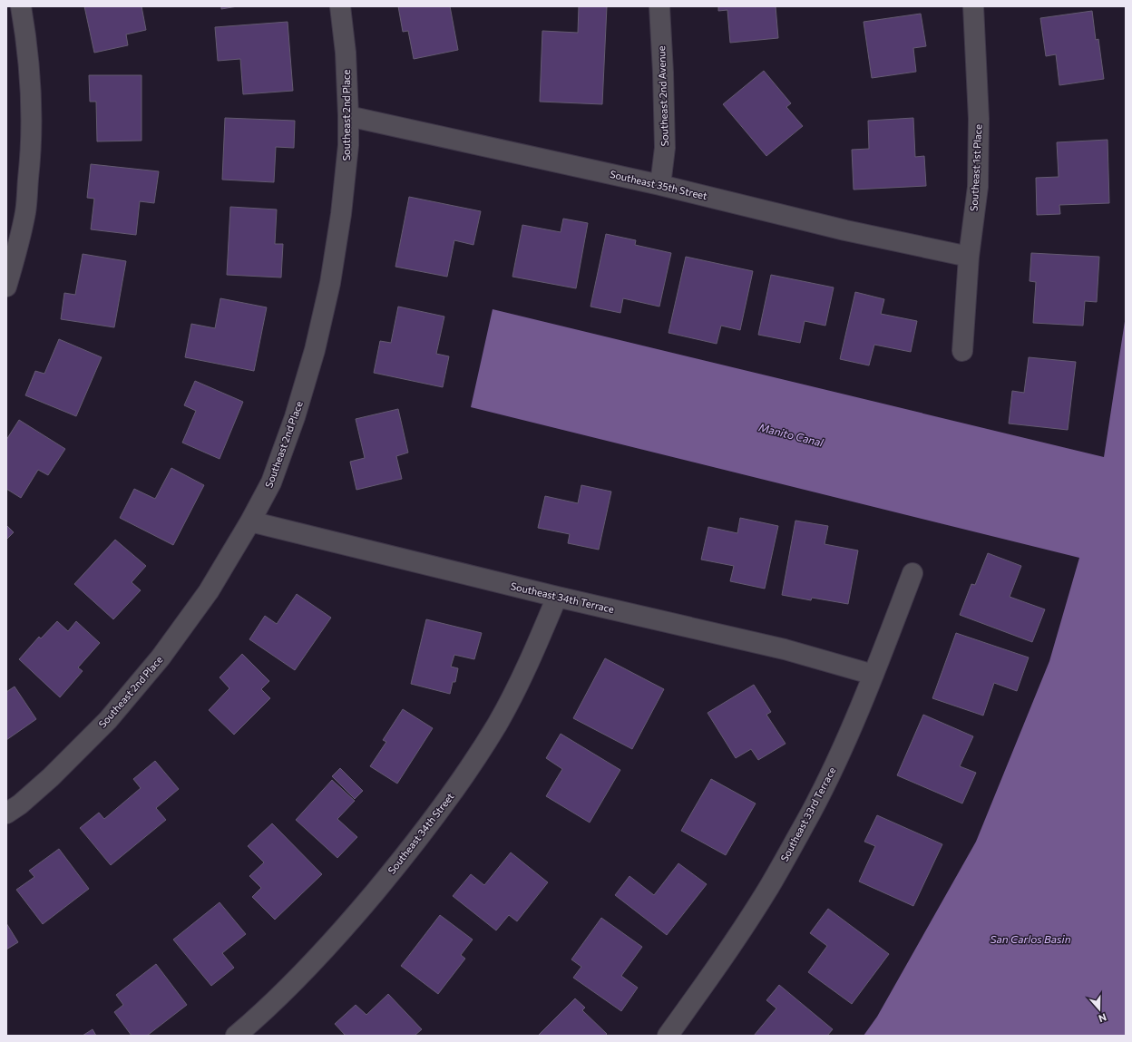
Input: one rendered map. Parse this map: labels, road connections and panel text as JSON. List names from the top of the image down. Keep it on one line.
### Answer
{"streets":{"street":["Southeast 2nd Avenue","Southeast 2nd Place","Southeast 1st Place","Southeast 35th Street","Southeast 34th Terrace","Southeast 33rd Terrace","Southeast 34th Street"]},"crossings":[["Southeast 2nd Avenue","Southeast 35th Street"],["Southeast 2nd Place","Southeast 35th Street"],["Southeast 2nd Place","Southeast 34th Terrace"],["Southeast 1st Place","Southeast 35th Street"],["Southeast 34th Terrace","Southeast 33rd Terrace"],["Southeast 34th Terrace","Southeast 34th Street"]],"water":["Manito Canal","San Carlos Basin"],"north":"bottom"}
